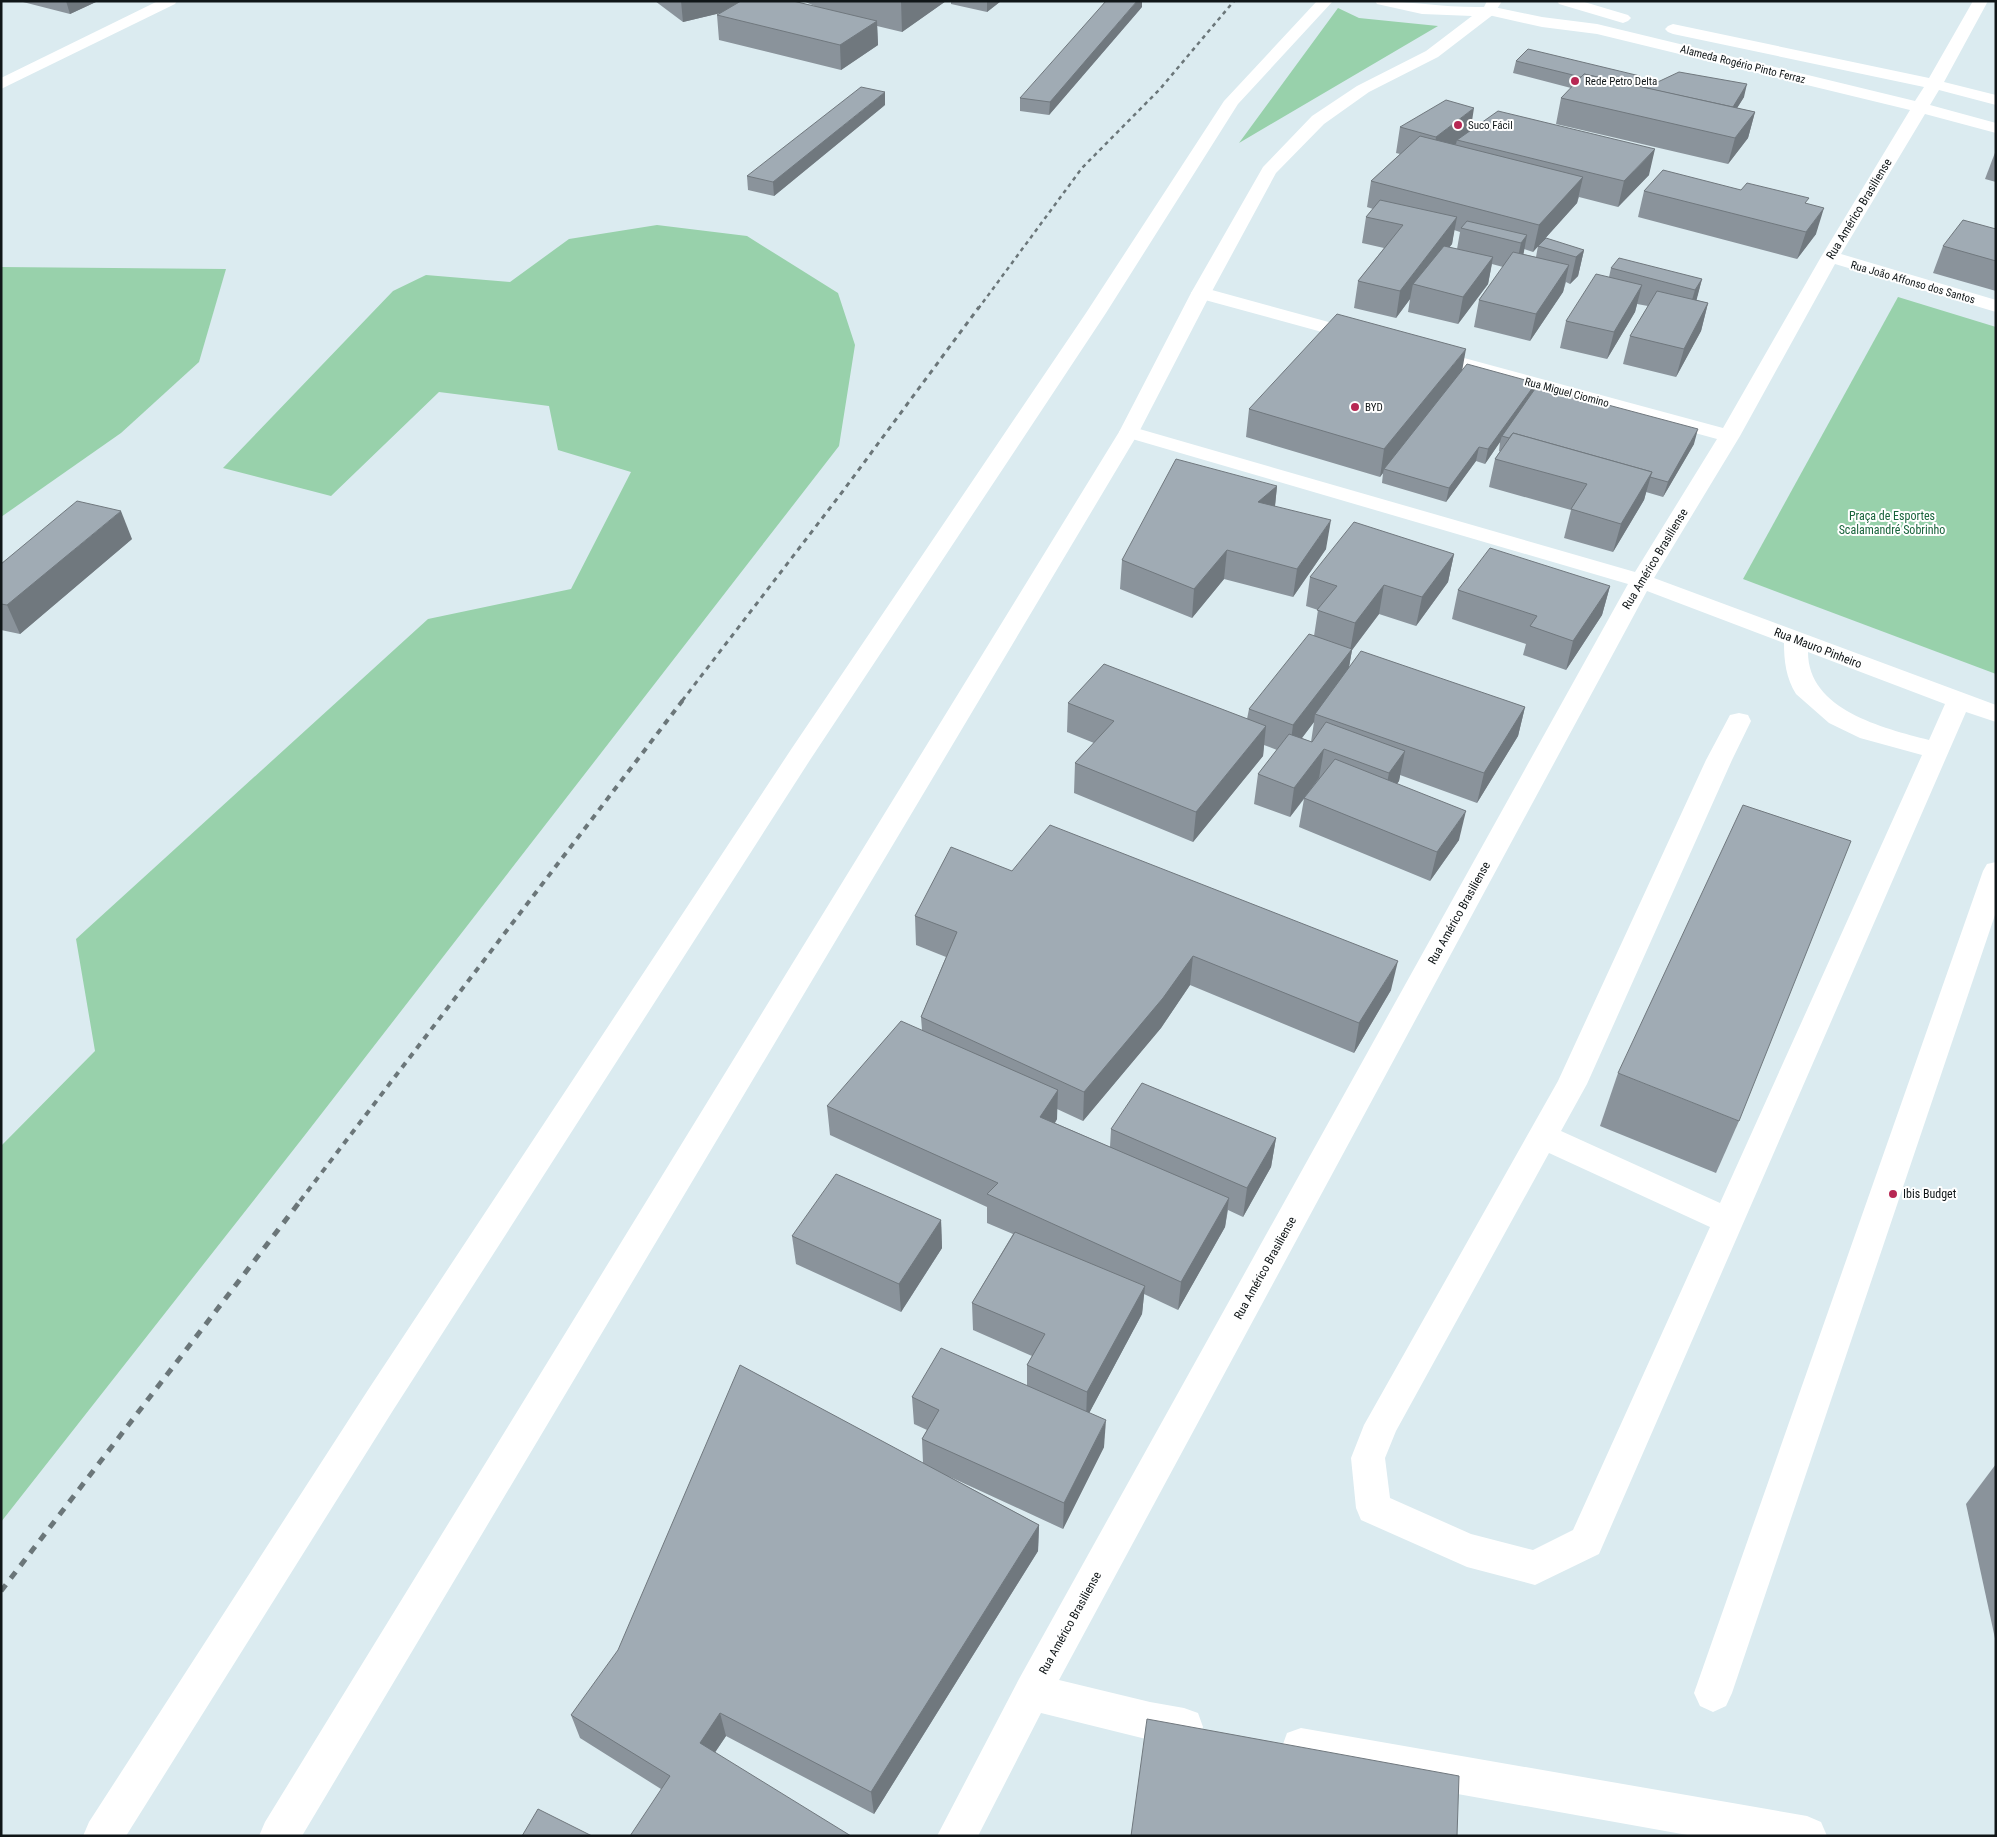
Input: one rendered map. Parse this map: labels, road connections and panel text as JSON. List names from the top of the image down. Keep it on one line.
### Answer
{"streets":{"street":["Alameda Rogério Pinto Ferraz","Rua Américo Brasiliense","Rua João Affonso dos Santos","Rua Miguel Ciomino","Rua Mauro Pinheiro"]},"crossings":[["Alameda Rogério Pinto Ferraz","Rua Américo Brasiliense"],["Rua Américo Brasiliense","Rua João Affonso dos Santos"],["Rua Américo Brasiliense","Rua Miguel Ciomino"],["Rua Américo Brasiliense","Rua Mauro Pinheiro"]],"parks":["Praça de Esportes Scalamandré Sobrinho"],"places":["Rede Petro Delta","Suco Fácil","BYD","Ibis Budget"]}
